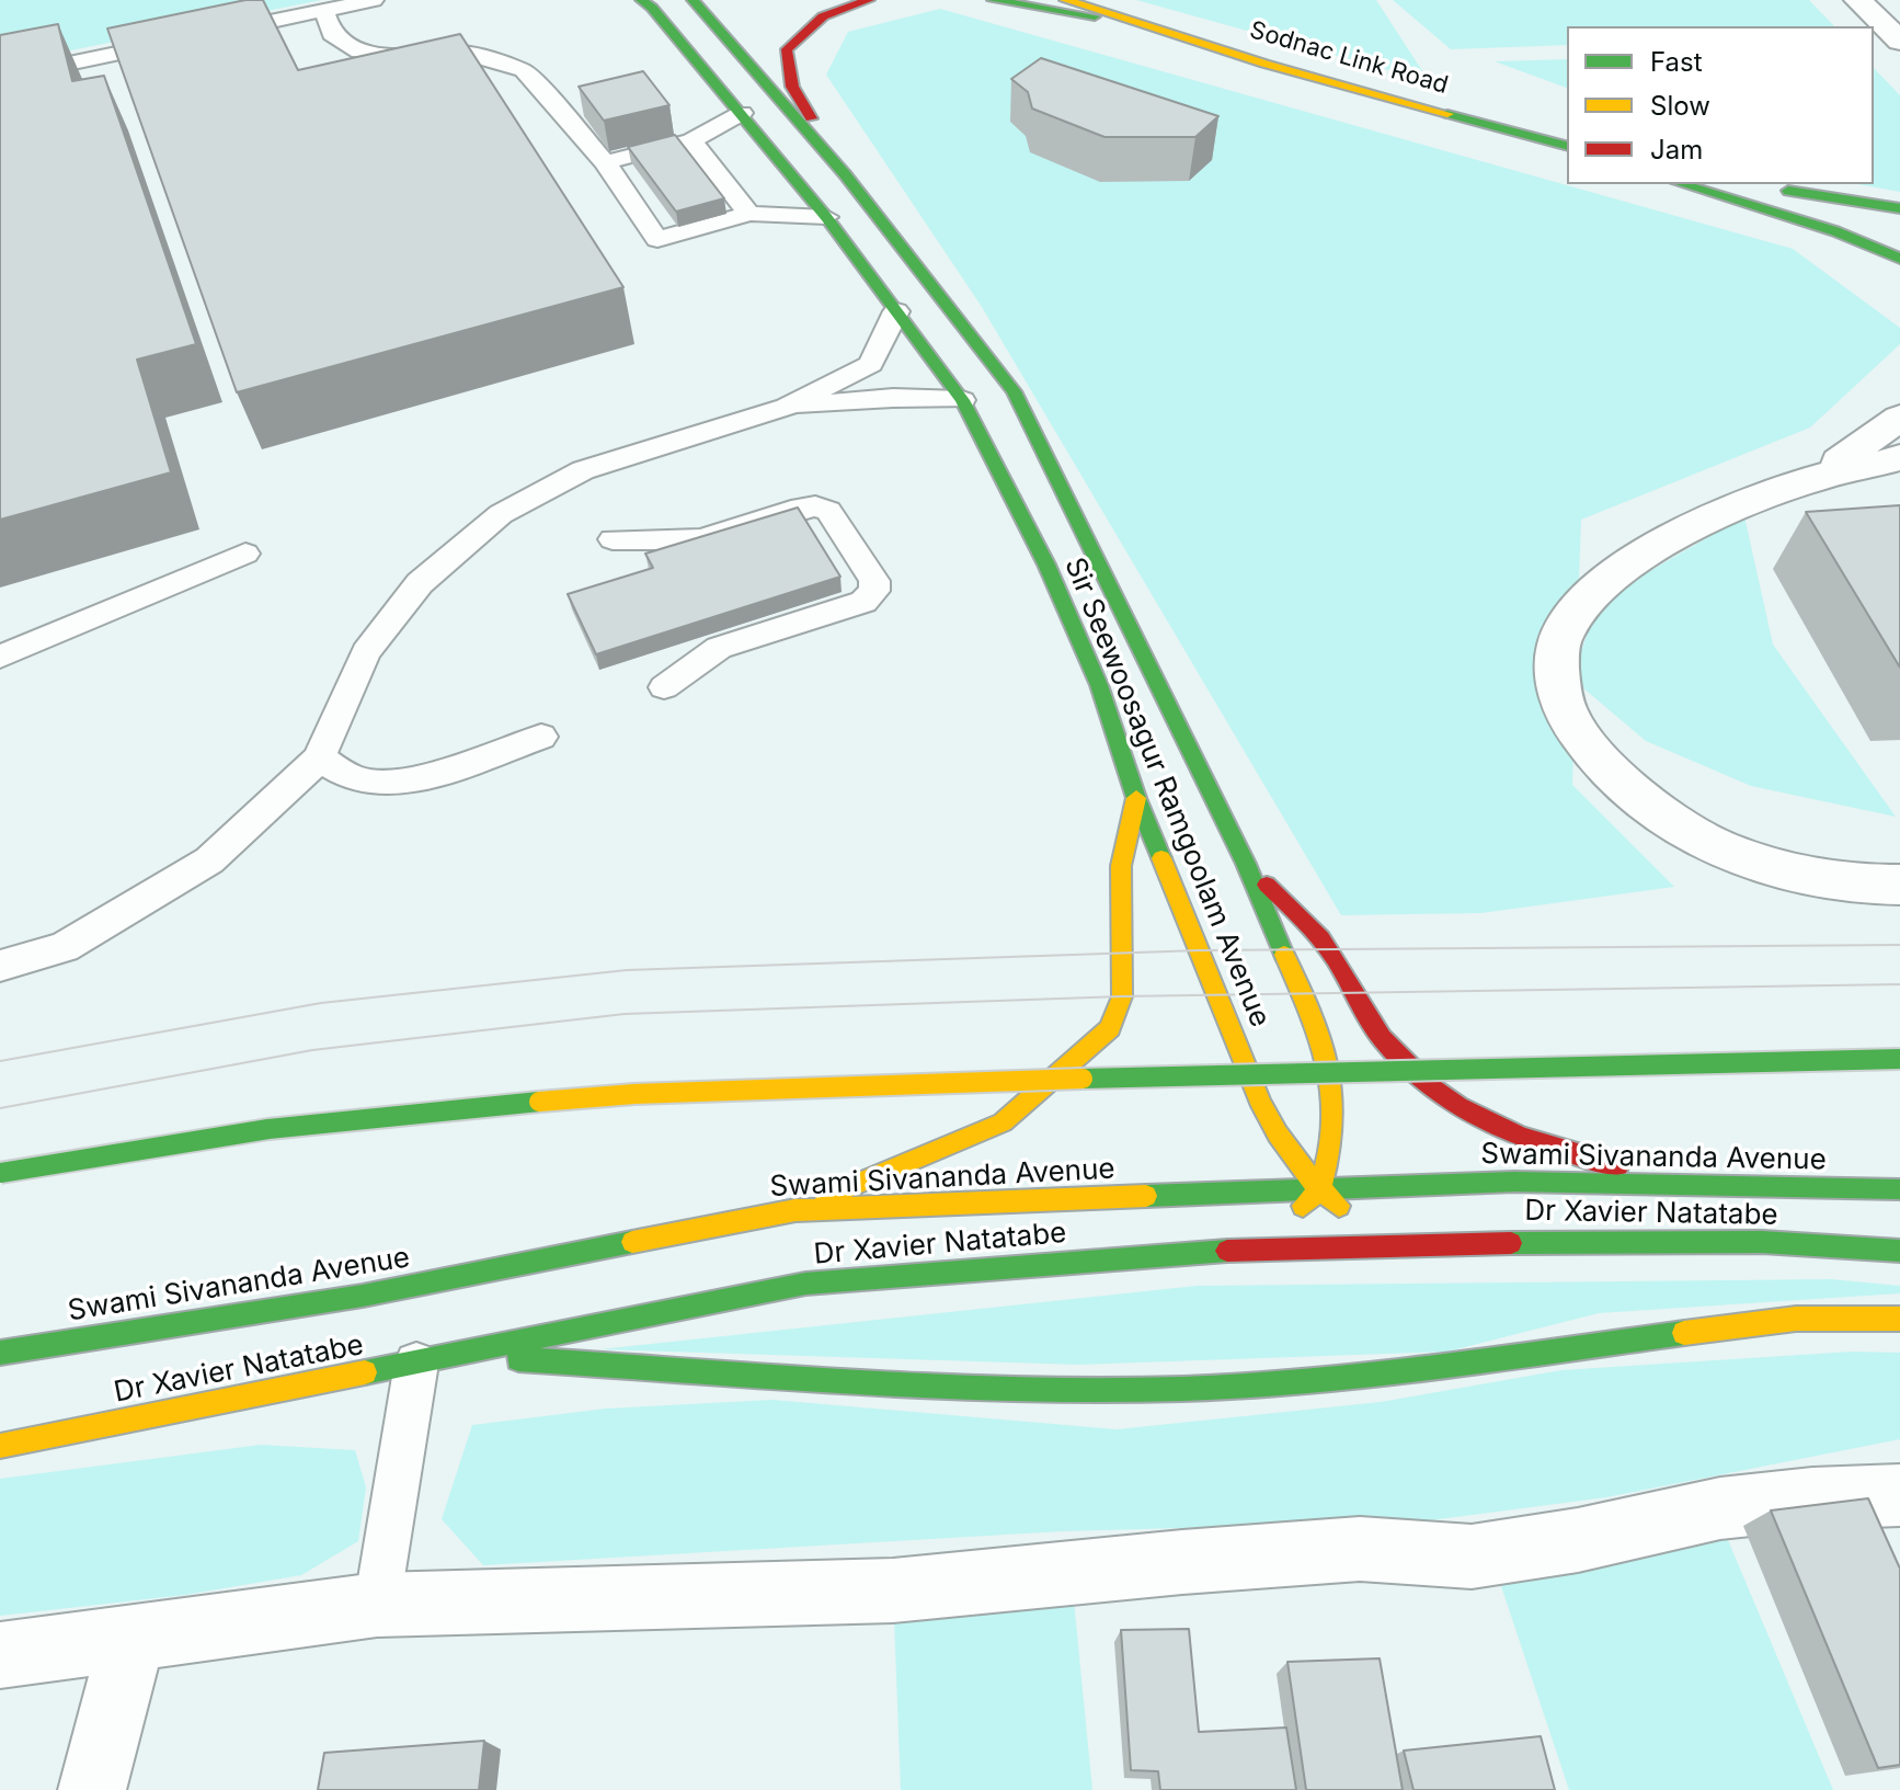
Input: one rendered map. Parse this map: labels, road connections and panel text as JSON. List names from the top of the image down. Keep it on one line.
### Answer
{"streets":{"main road":["Sodnac Link Road","Sir Seewoosagur Ramgoolam Avenue","Swami Sivananda Avenue","Dr Xavier Natatabe"]},"crossings":[["Sir Seewoosagur Ramgoolam Avenue","Swami Sivananda Avenue"],["Sir Seewoosagur Ramgoolam Avenue","Dr Xavier Natatabe"]],"legend":["Fast","Slow","Jam"]}
